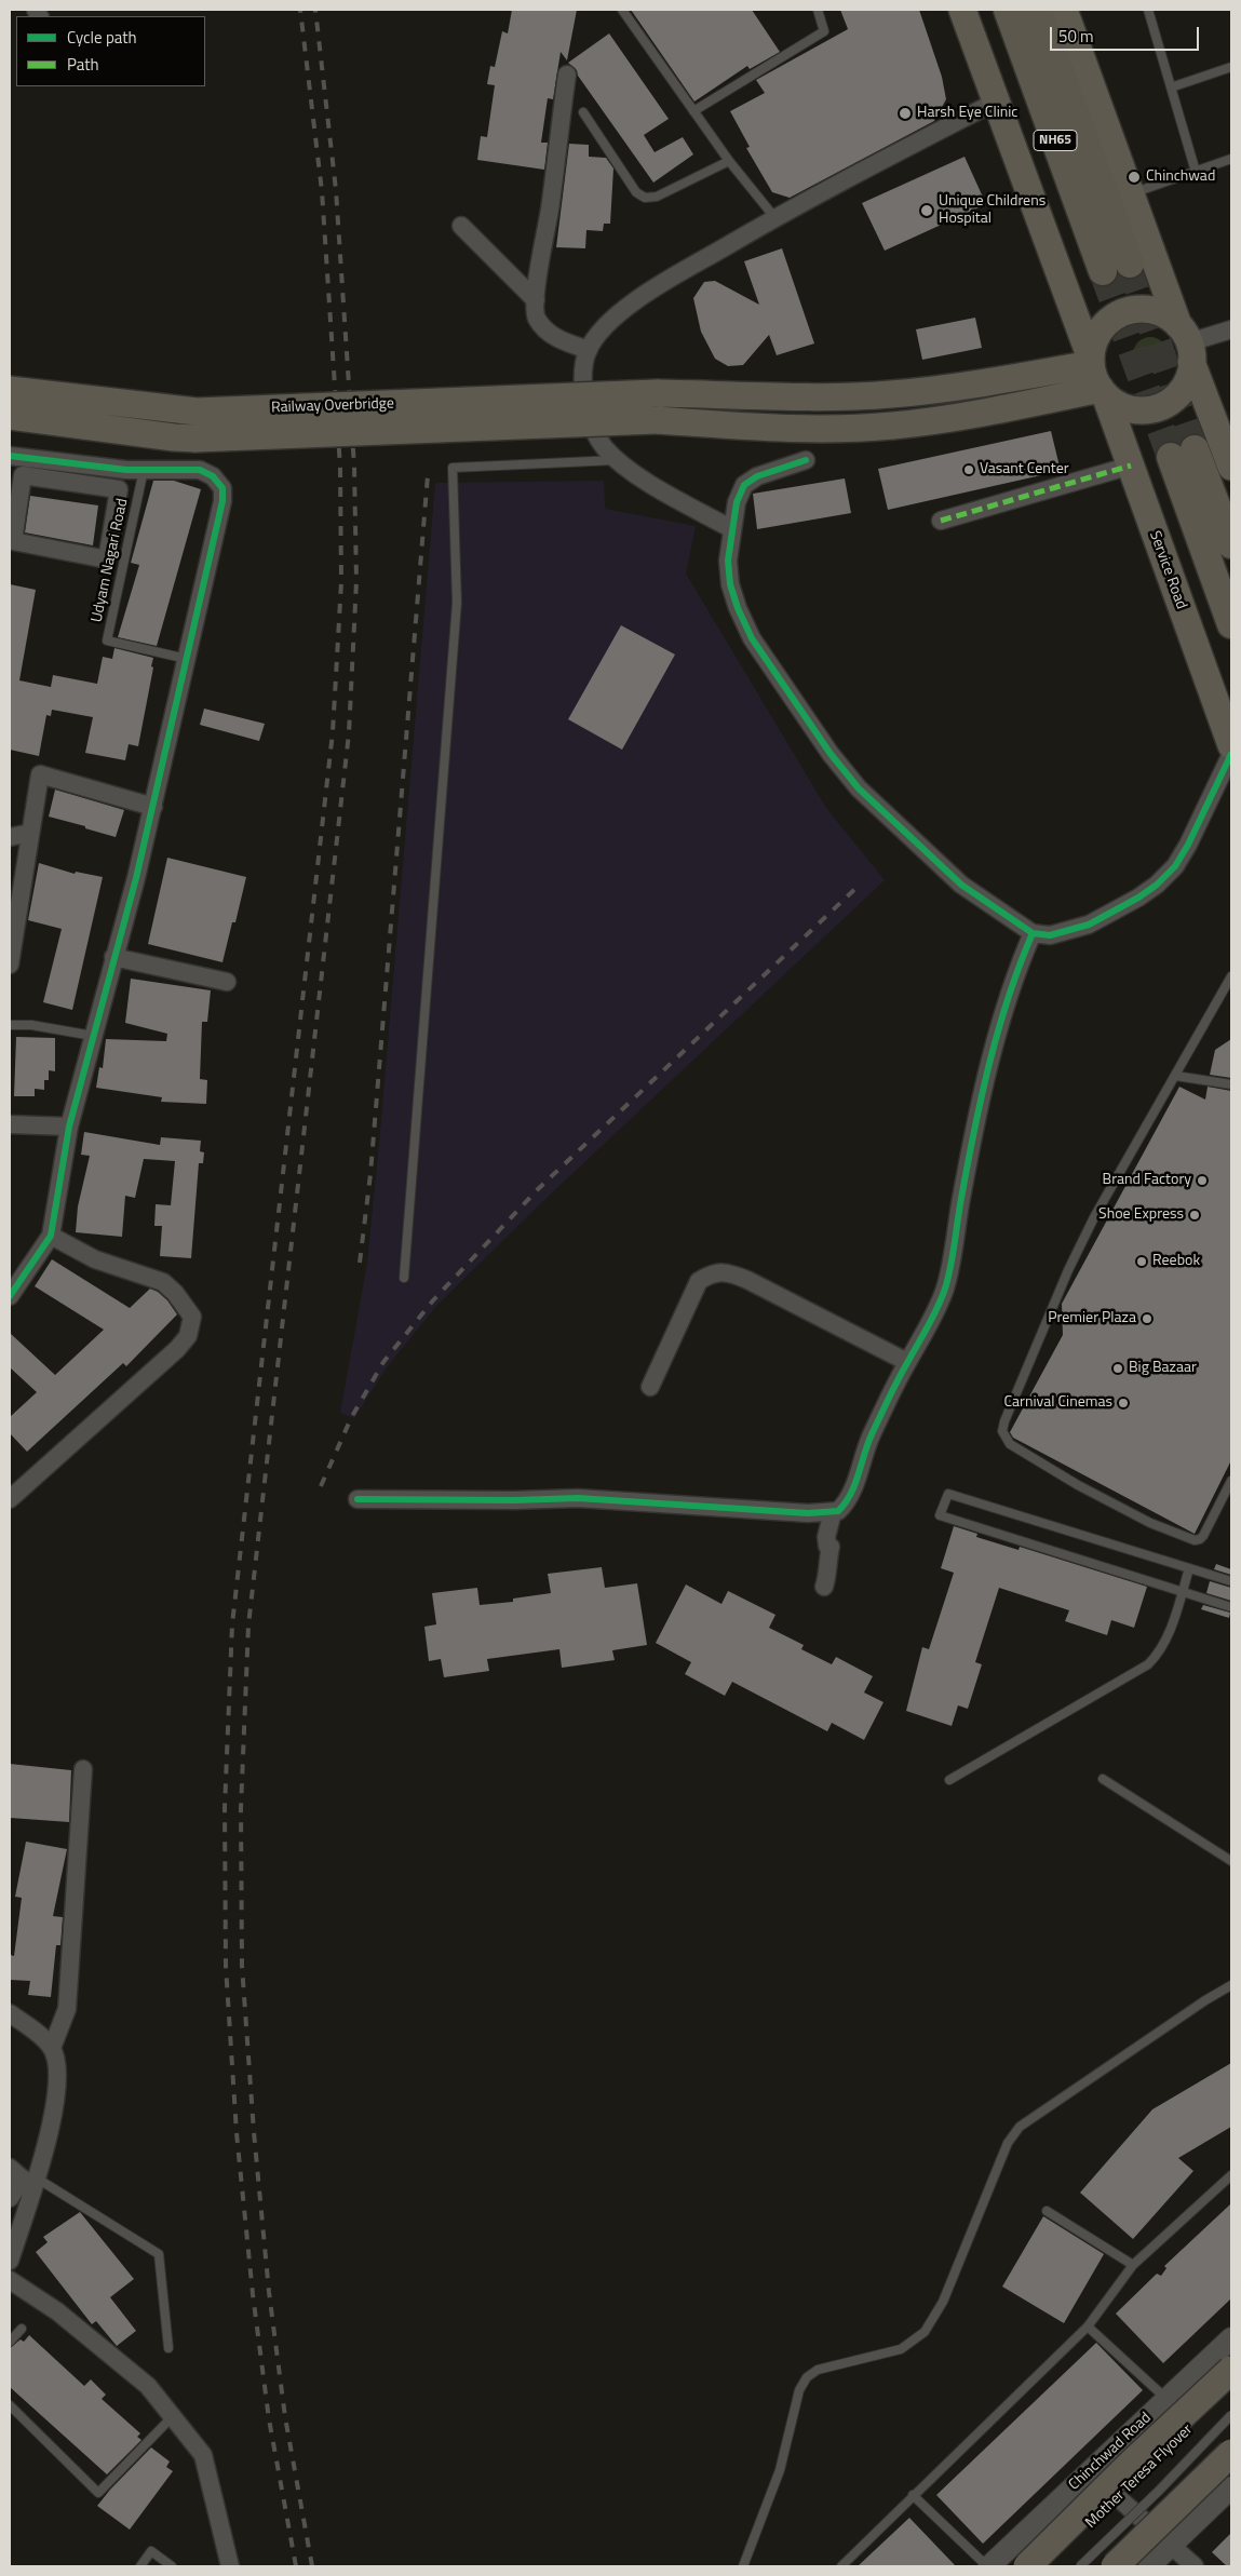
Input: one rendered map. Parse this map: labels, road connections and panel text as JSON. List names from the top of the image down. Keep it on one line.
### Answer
{"streets":{"highway":["NH65"],"main road":["Railway Overbridge","Service Road","Mother Teresa Flyover"],"street":["Chinchwad Road"],"lane":["Udyam Nagari Road"]},"crossings":[["Railway Overbridge","Service Road"]],"places":["Harsh Eye Clinic","Chinchwad","Unique Childrens Hospital","Vasant Center","Brand Factory","Shoe Express","Reebok","Premier Plaza","Big Bazaar","Carnival Cinemas"],"legend":["Cycle path","Path"],"scale_bar":"50 m"}
